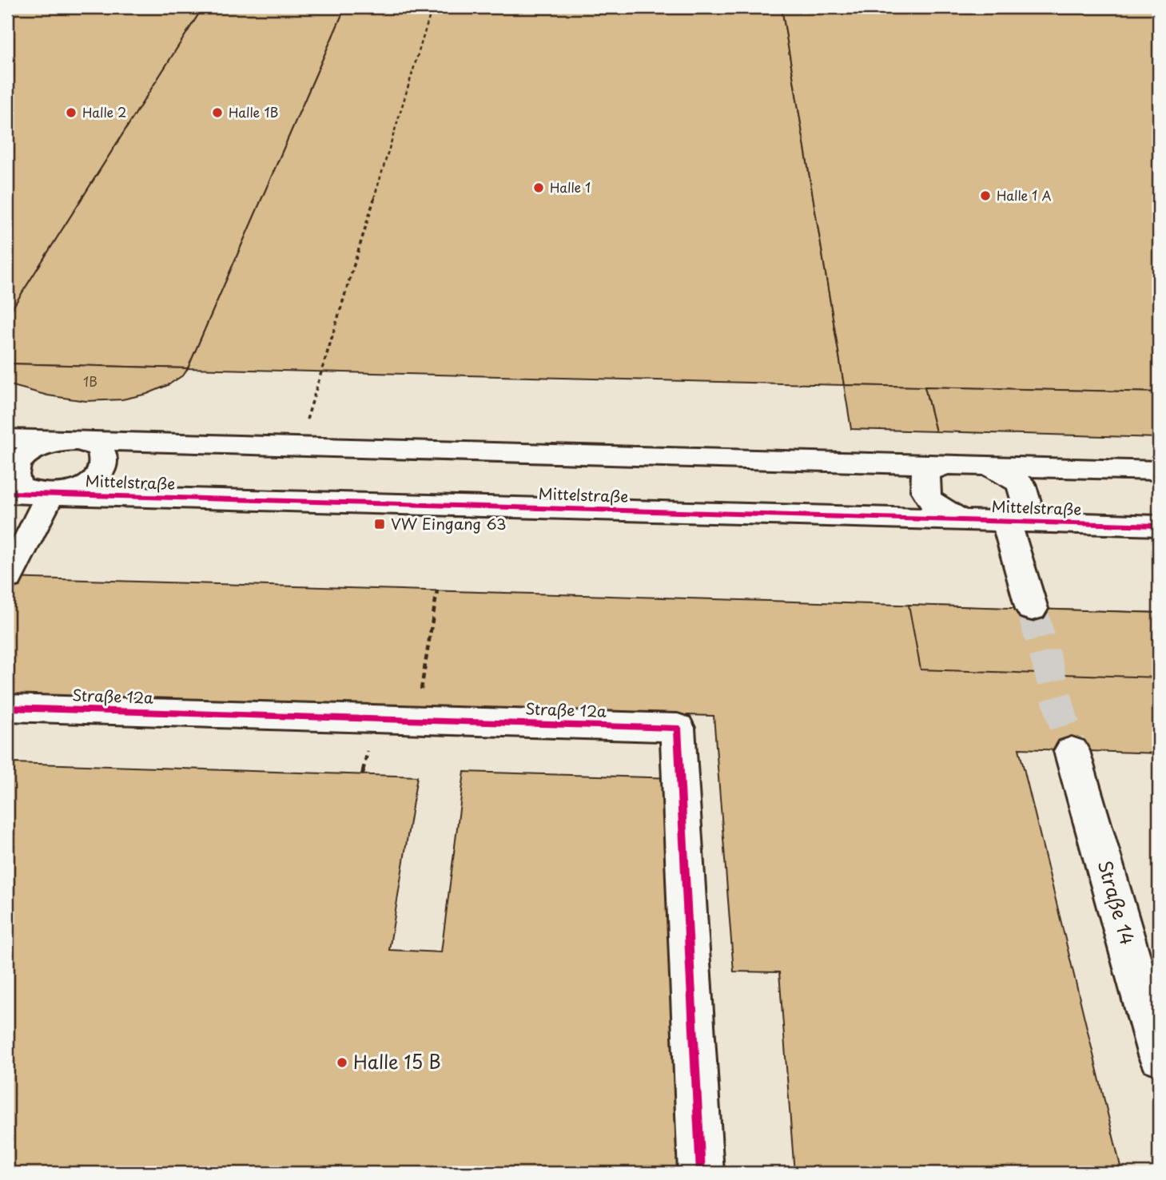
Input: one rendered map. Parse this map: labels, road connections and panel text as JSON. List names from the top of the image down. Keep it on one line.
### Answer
{"streets":{"street":["Mittelstraße","Straße 12a","Straße 14"]},"places":{"other":["Halle 2","Halle 1B","Halle 1","Halle 1 A","Halle 15 B"],"transit":["VW Eingang 63"]},"house_numbers":["1B"]}
